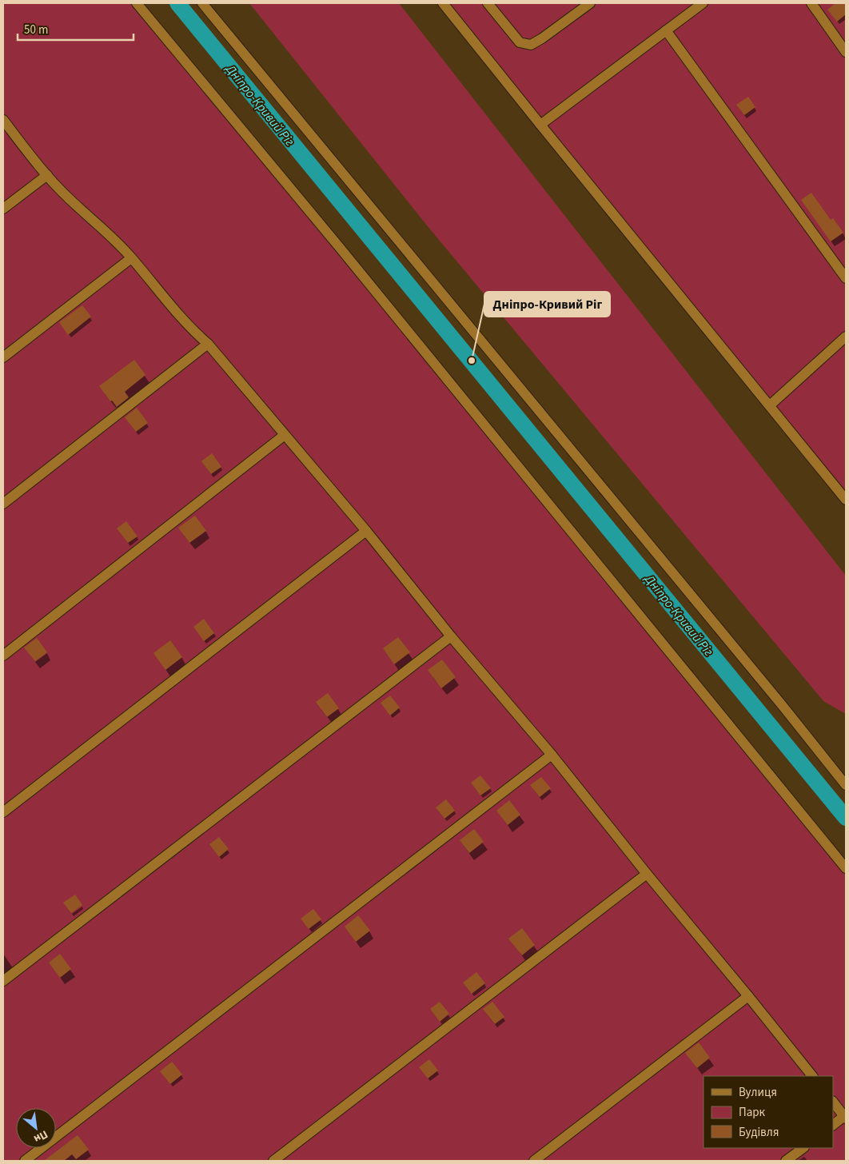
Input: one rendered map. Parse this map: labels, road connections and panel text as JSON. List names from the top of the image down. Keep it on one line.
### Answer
{"water":["Дніпро-Кривий Ріг"],"places":["Дніпро-Кривий Ріг"],"legend":["Вулиця","Парк","Будівля"],"scale_bar":"50 m","north":"bottom right"}
